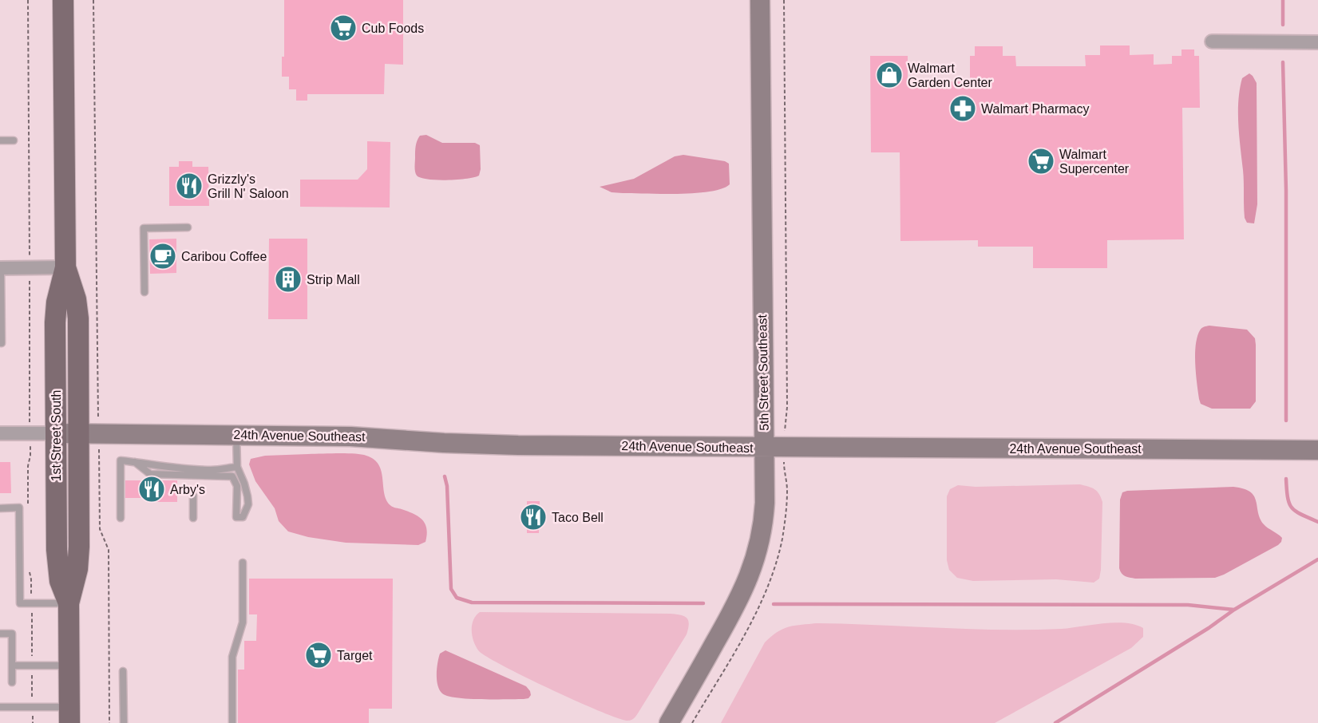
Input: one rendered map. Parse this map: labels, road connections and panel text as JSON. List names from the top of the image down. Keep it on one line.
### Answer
{"streets":{"main road":["1st Street South"],"street":["5th Street Southeast","24th Avenue Southeast"]},"crossings":[["5th Street Southeast","24th Avenue Southeast"],["1st Street South","24th Avenue Southeast"]],"places":{"supermarket":["Cub Foods","Walmart Supercenter","Target"],"shop":["Walmart Garden Center"],"pharmacy":["Walmart Pharmacy"],"restaurant":["Grizzly's Grill N' Saloon","Arby's","Taco Bell"],"cafe":["Caribou Coffee"],"building":["Strip Mall"]}}
